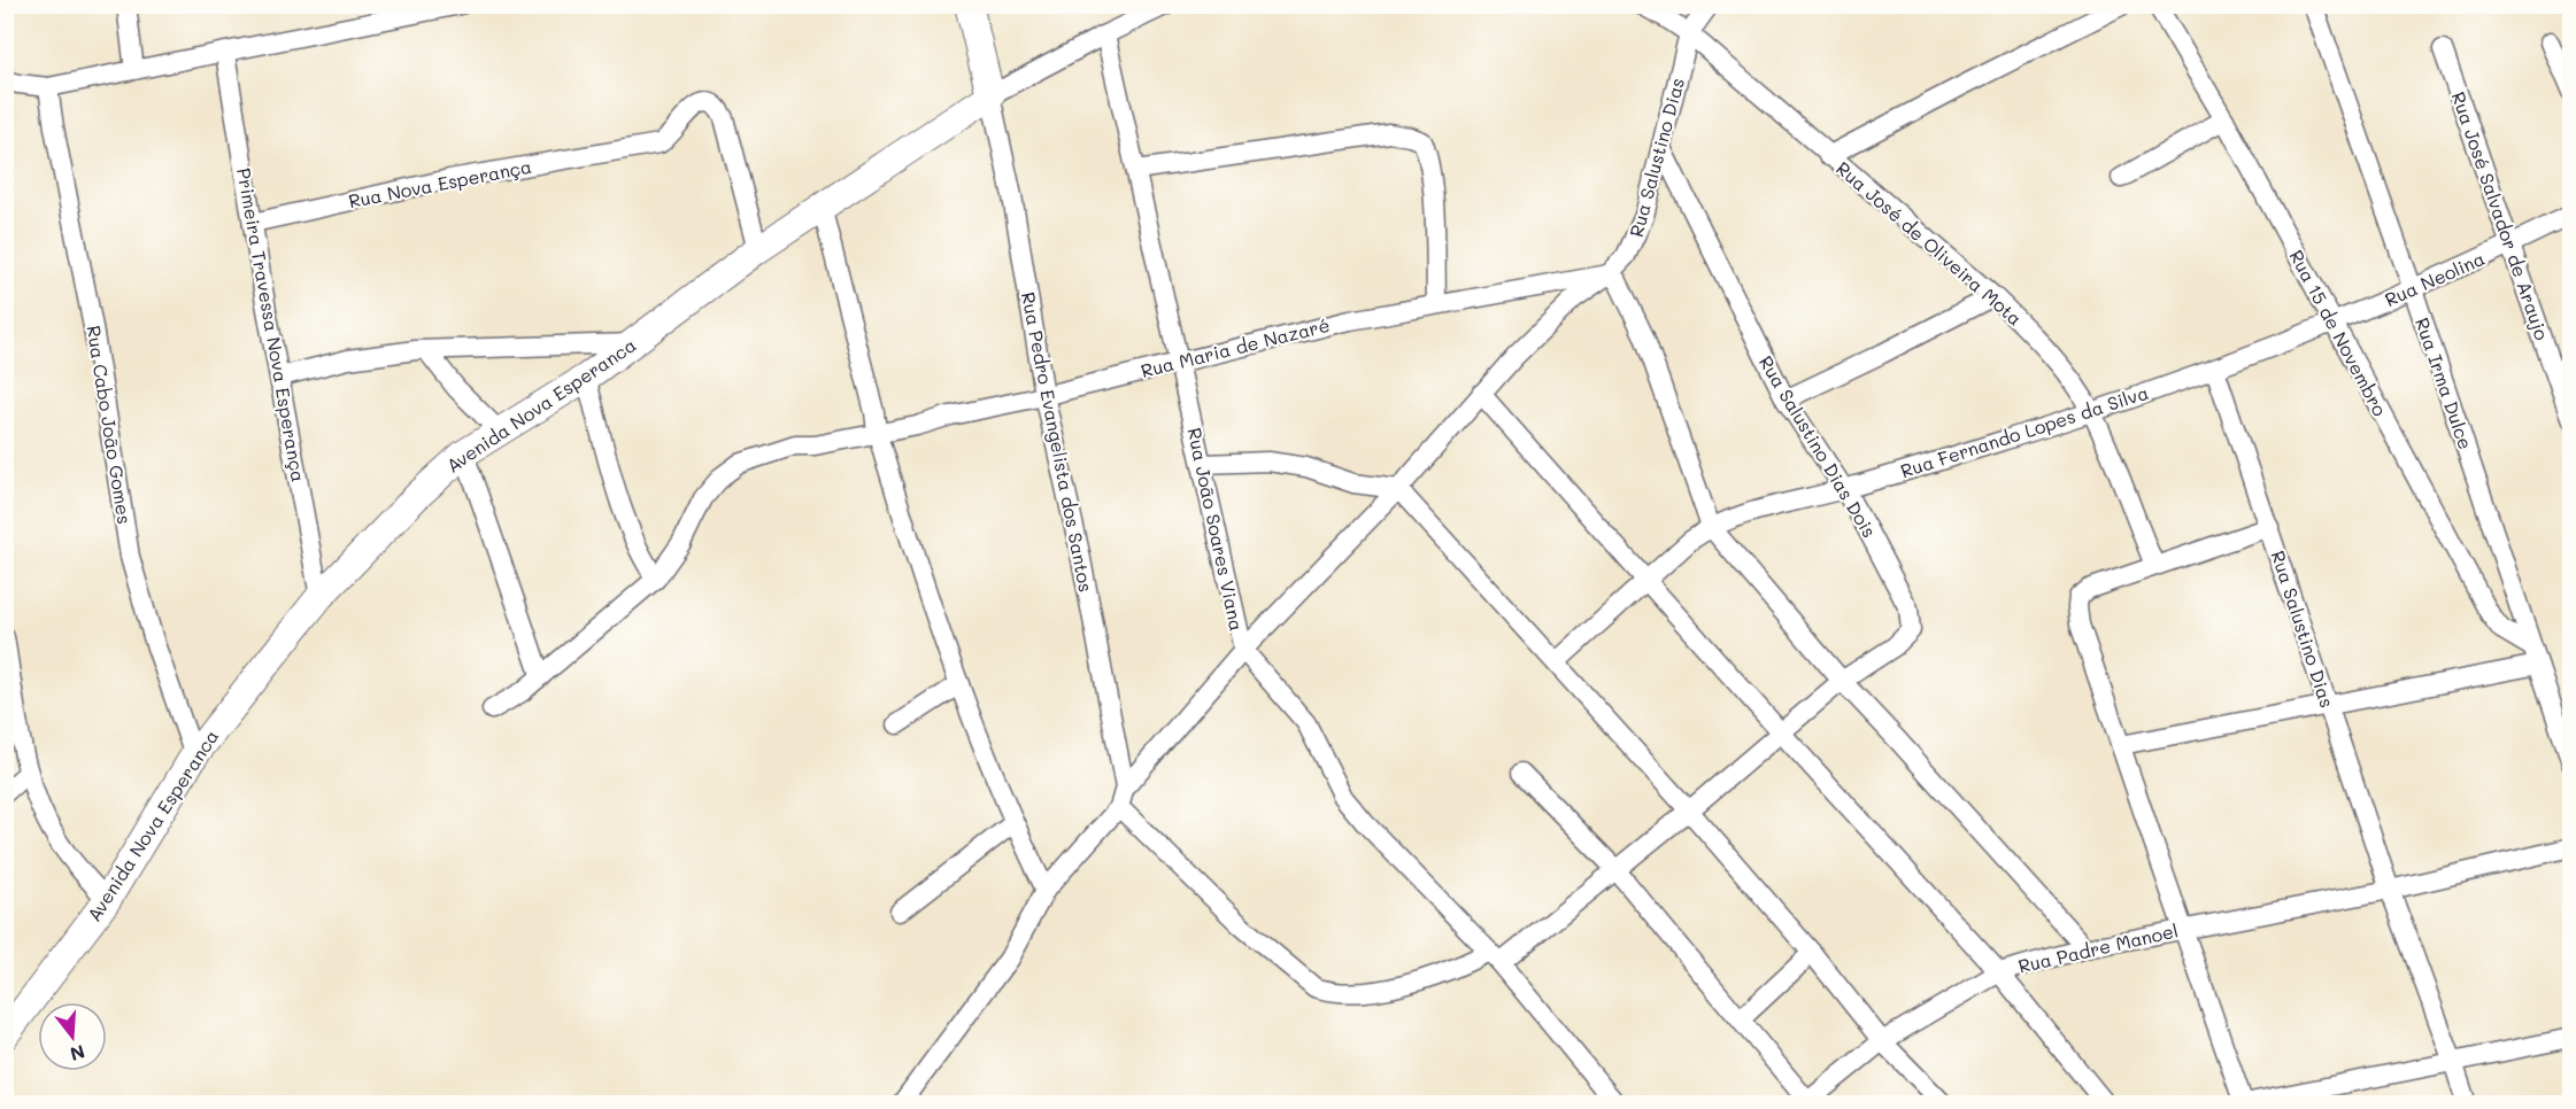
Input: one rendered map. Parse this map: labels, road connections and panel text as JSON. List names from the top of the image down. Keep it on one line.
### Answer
{"streets":{"main road":["Avenida Nova Esperanca"],"street":["Rua Salustino Dias","Rua Nova Esperança","Rua José Salvador de Araujo","Rua José de Oliveira Mota","Rua Neolina","Primeira Travessa Nova Esperança","Rua 15 de Novembro","Rua Maria de Nazaré","Rua Irma Dulce","Rua Cabo João Gomes","Rua Fernando Lopes da Silva","Rua Pedro Evangelista dos Santos","Rua Salustino Dias Dois","Rua João Soares Viana","Rua Padre Manoel"]},"crossings":[["Rua Salustino Dias","Rua José de Oliveira Mota"],["Rua Salustino Dias","Rua Maria de Nazaré"],["Rua Salustino Dias","Rua Fernando Lopes da Silva"],["Rua Salustino Dias","Rua Pedro Evangelista dos Santos"],["Rua Salustino Dias","Rua Salustino Dias Dois"],["Rua Salustino Dias","Rua João Soares Viana"],["Rua Salustino Dias","Rua Padre Manoel"],["Rua Nova Esperança","Primeira Travessa Nova Esperança"],["Rua Nova Esperança","Avenida Nova Esperanca"],["Rua José Salvador de Araujo","Rua Neolina"],["Rua José de Oliveira Mota","Rua Fernando Lopes da Silva"],["Rua Neolina","Rua 15 de Novembro"],["Rua Neolina","Rua Irma Dulce"],["Rua Neolina","Rua Fernando Lopes da Silva"],["Primeira Travessa Nova Esperança","Avenida Nova Esperanca"],["Rua 15 de Novembro","Rua Irma Dulce"],["Rua 15 de Novembro","Rua Fernando Lopes da Silva"],["Rua Maria de Nazaré","Rua Pedro Evangelista dos Santos"],["Rua Maria de Nazaré","Rua João Soares Viana"],["Avenida Nova Esperanca","Rua Cabo João Gomes"],["Avenida Nova Esperanca","Rua Pedro Evangelista dos Santos"],["Rua Fernando Lopes da Silva","Rua Salustino Dias Dois"],["Rua Pedro Evangelista dos Santos","Rua Salustino Dias Dois"],["Rua Salustino Dias Dois","Rua João Soares Viana"]],"north":"bottom"}
